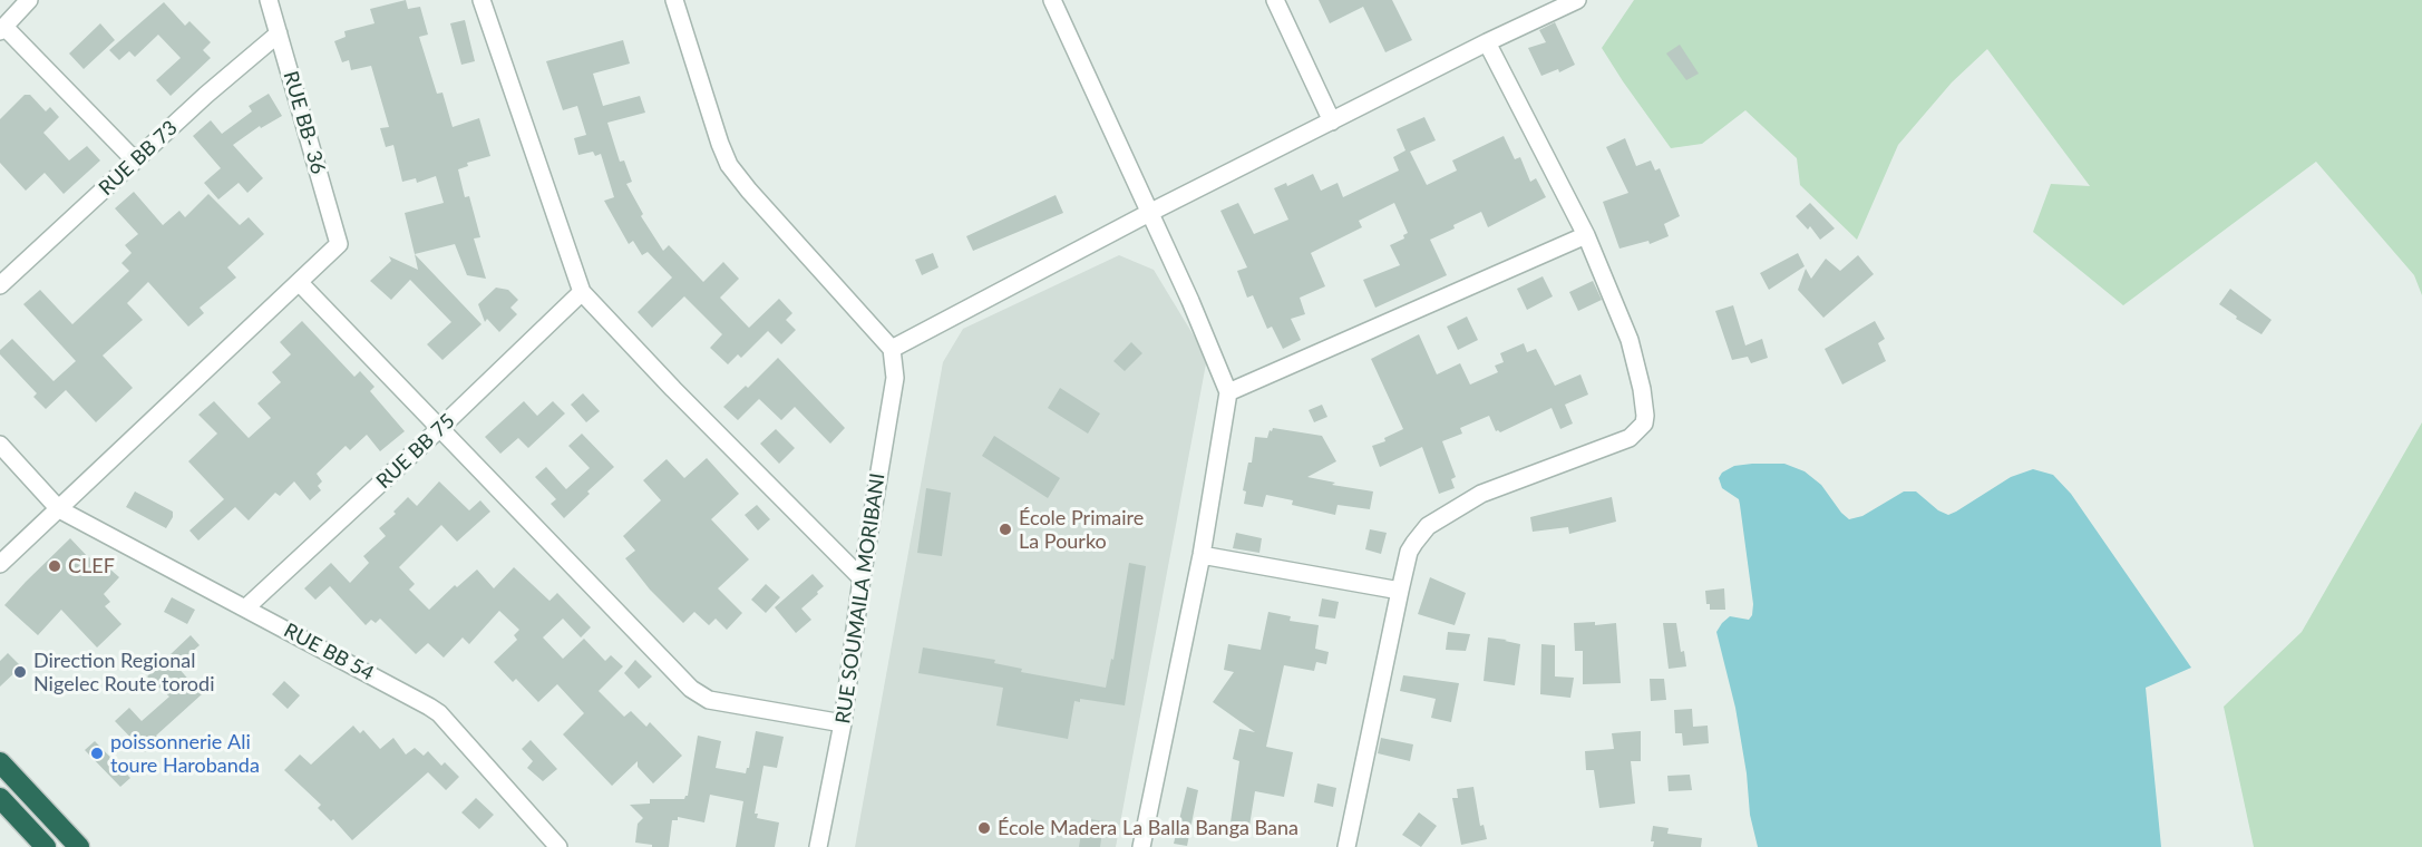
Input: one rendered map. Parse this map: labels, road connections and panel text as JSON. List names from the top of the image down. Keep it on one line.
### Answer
{"streets":{"street":["RUE BB- 36","RUE BB 73","RUE BB 75","RUE SOUMAILA MORIBANI","RUE BB 54"]},"crossings":[["RUE BB- 36","RUE BB 73"],["RUE BB 75","RUE BB 54"]],"places":["École Primaire La Pourko","CLEF","Direction Regional Nigelec Route torodi","poissonnerie Ali toure Harobanda","École Madera La Balla Banga Bana"]}
